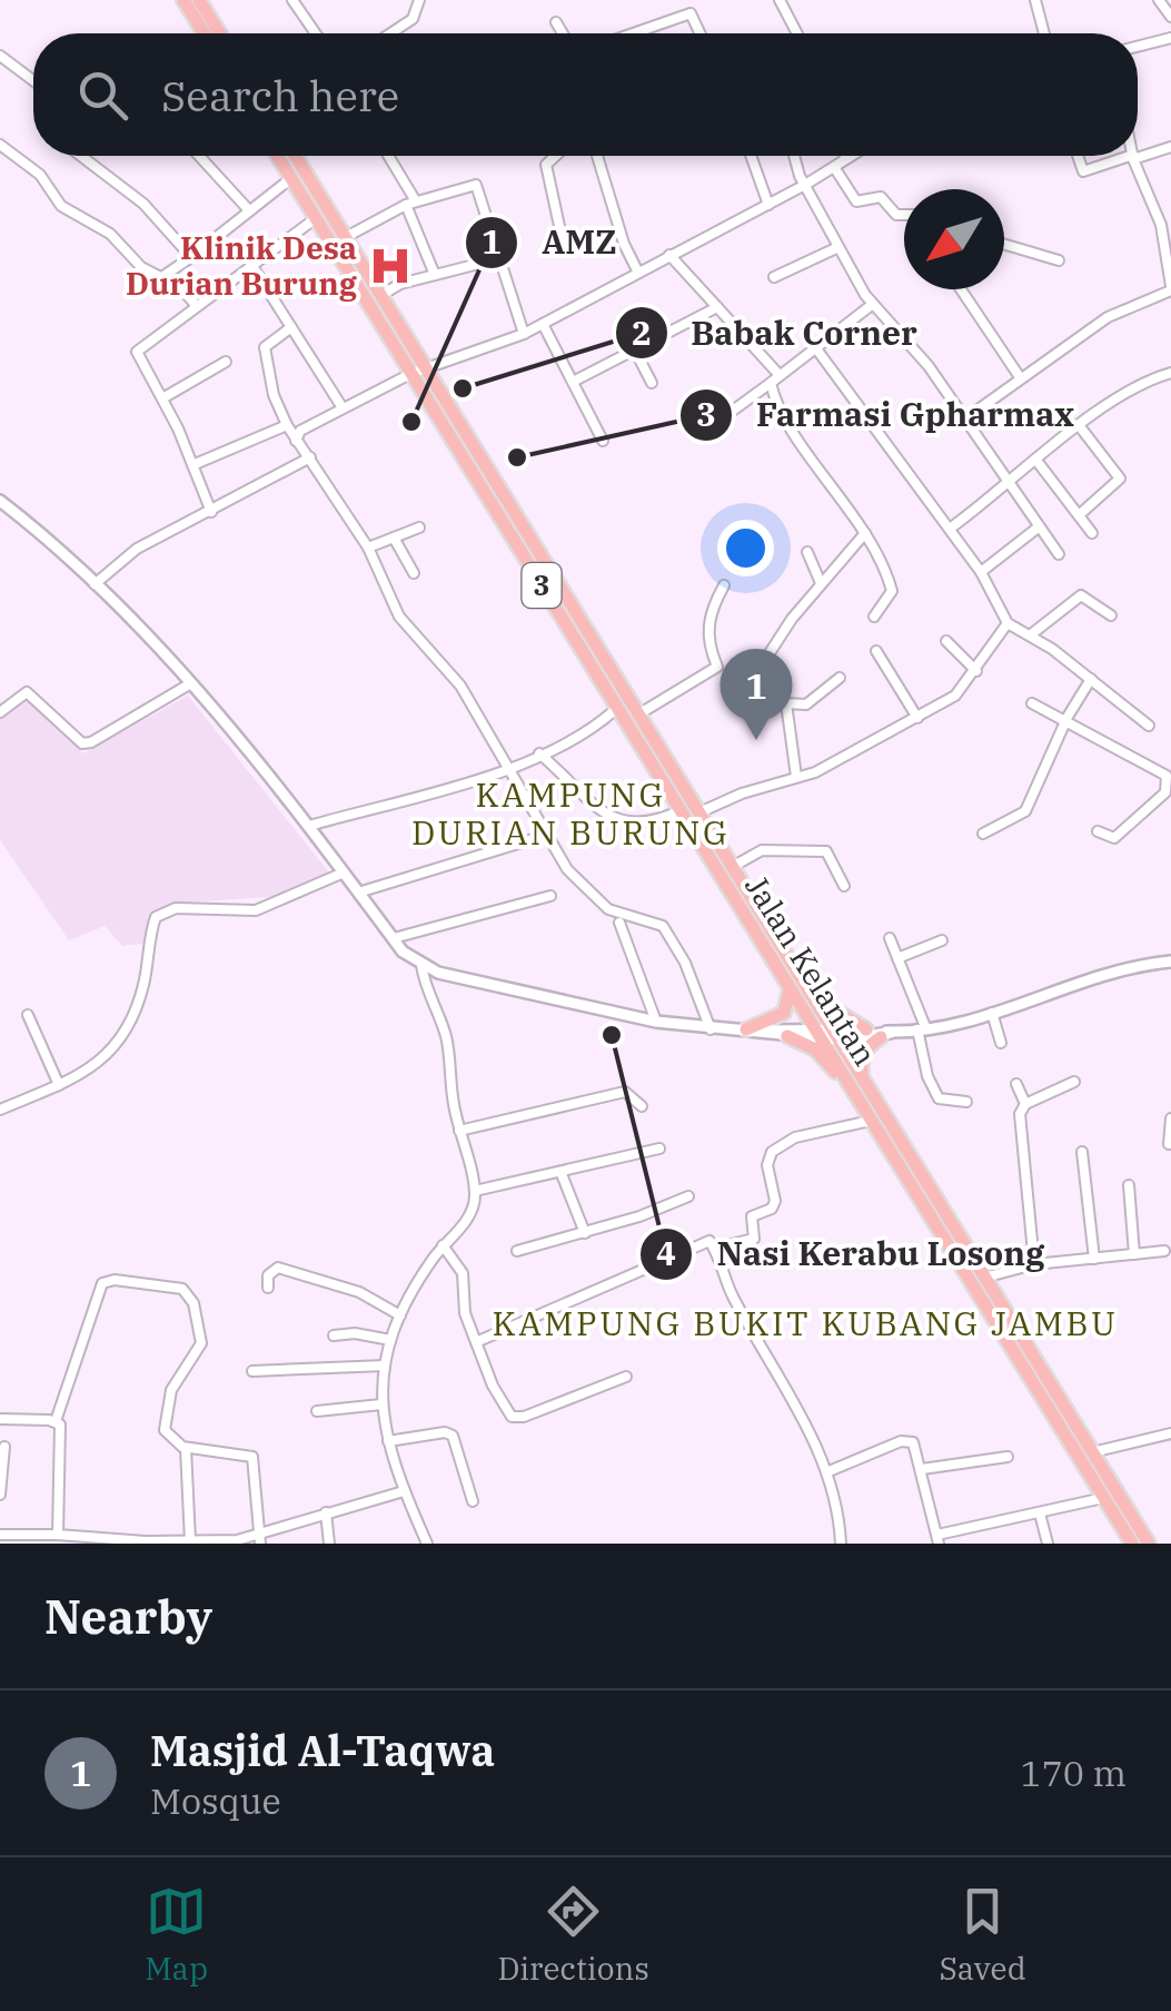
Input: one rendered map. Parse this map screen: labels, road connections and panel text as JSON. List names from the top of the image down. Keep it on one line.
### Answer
{"streets":{"highway":["3","Jalan Kelantan"]},"districts":["KAMPUNG DURIAN BURUNG","KAMPUNG BUKIT KUBANG JAMBU"],"places":{"hospital":["Klinik Desa Durian Burung"],"other":["Babak Corner","AMZ","Farmasi Gpharmax","Nasi Kerabu Losong"]},"north":"bottom left","page":{"search":"Search here","pins":"1","heading":"Nearby","list":[{"mark":"1","name":"Masjid Al-Taqwa","note":"Mosque","value":"170 m"}],"nav":["Map","Directions","Saved"]}}
